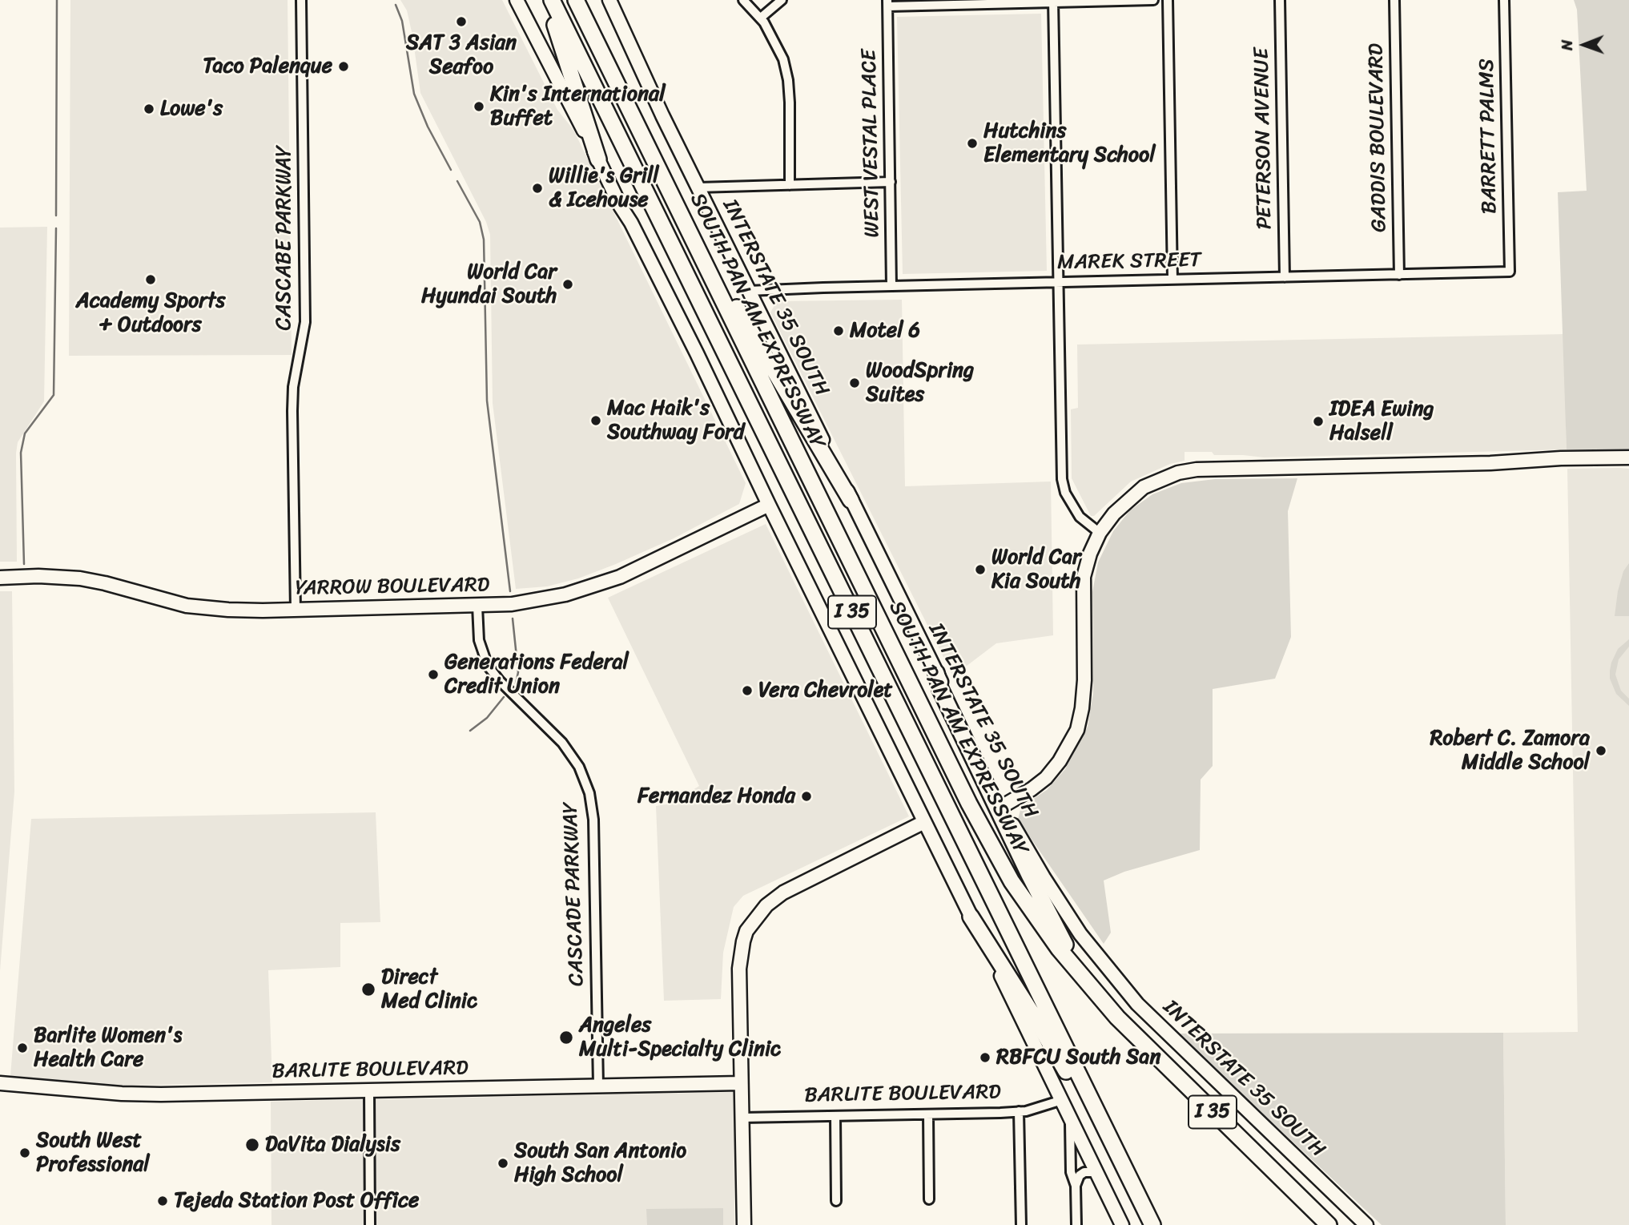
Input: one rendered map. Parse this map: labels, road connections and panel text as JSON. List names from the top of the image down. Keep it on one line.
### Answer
{"streets":{"highway":["SOUTH PAN AM EXPRESSWAY","I 35"],"street":["BARRETT PALMS","GADDIS BOULEVARD","PETERSON AVENUE","WEST VESTAL PLACE","CASCABE PARKWAY","MAREK STREET","INTERSTATE 35 SOUTH","YARROW BOULEVARD","CASCADE PARKWAY","BARLITE BOULEVARD"]},"crossings":[["BARRETT PALMS","MAREK STREET"],["GADDIS BOULEVARD","MAREK STREET"],["PETERSON AVENUE","MAREK STREET"],["WEST VESTAL PLACE","MAREK STREET"],["CASCABE PARKWAY","YARROW BOULEVARD"],["MAREK STREET","INTERSTATE 35 SOUTH"],["YARROW BOULEVARD","CASCADE PARKWAY"],["CASCADE PARKWAY","BARLITE BOULEVARD"]],"places":["SAT 3 Asian Seafoo","Taco Palenque","Kin's International Buffet","Lowe's","Hutchins Elementary School","Willie's Grill & Icehouse","Academy Sports + Outdoors","World Car Hyundai South","Motel 6","WoodSpring Suites","Mac Haik's Southway Ford","IDEA Ewing Halsell","World Car Kia South","Generations Federal Credit Union","Vera Chevrolet","Robert C. Zamora Middle School","Fernandez Honda","Direct Med Clinic","Angeles Multi-Specialty Clinic","Barlite Women's Health Care","RBFCU South San","DaVita Dialysis","South West Professional","South San Antonio High School","Tejeda Station Post Office"],"north":"left"}
